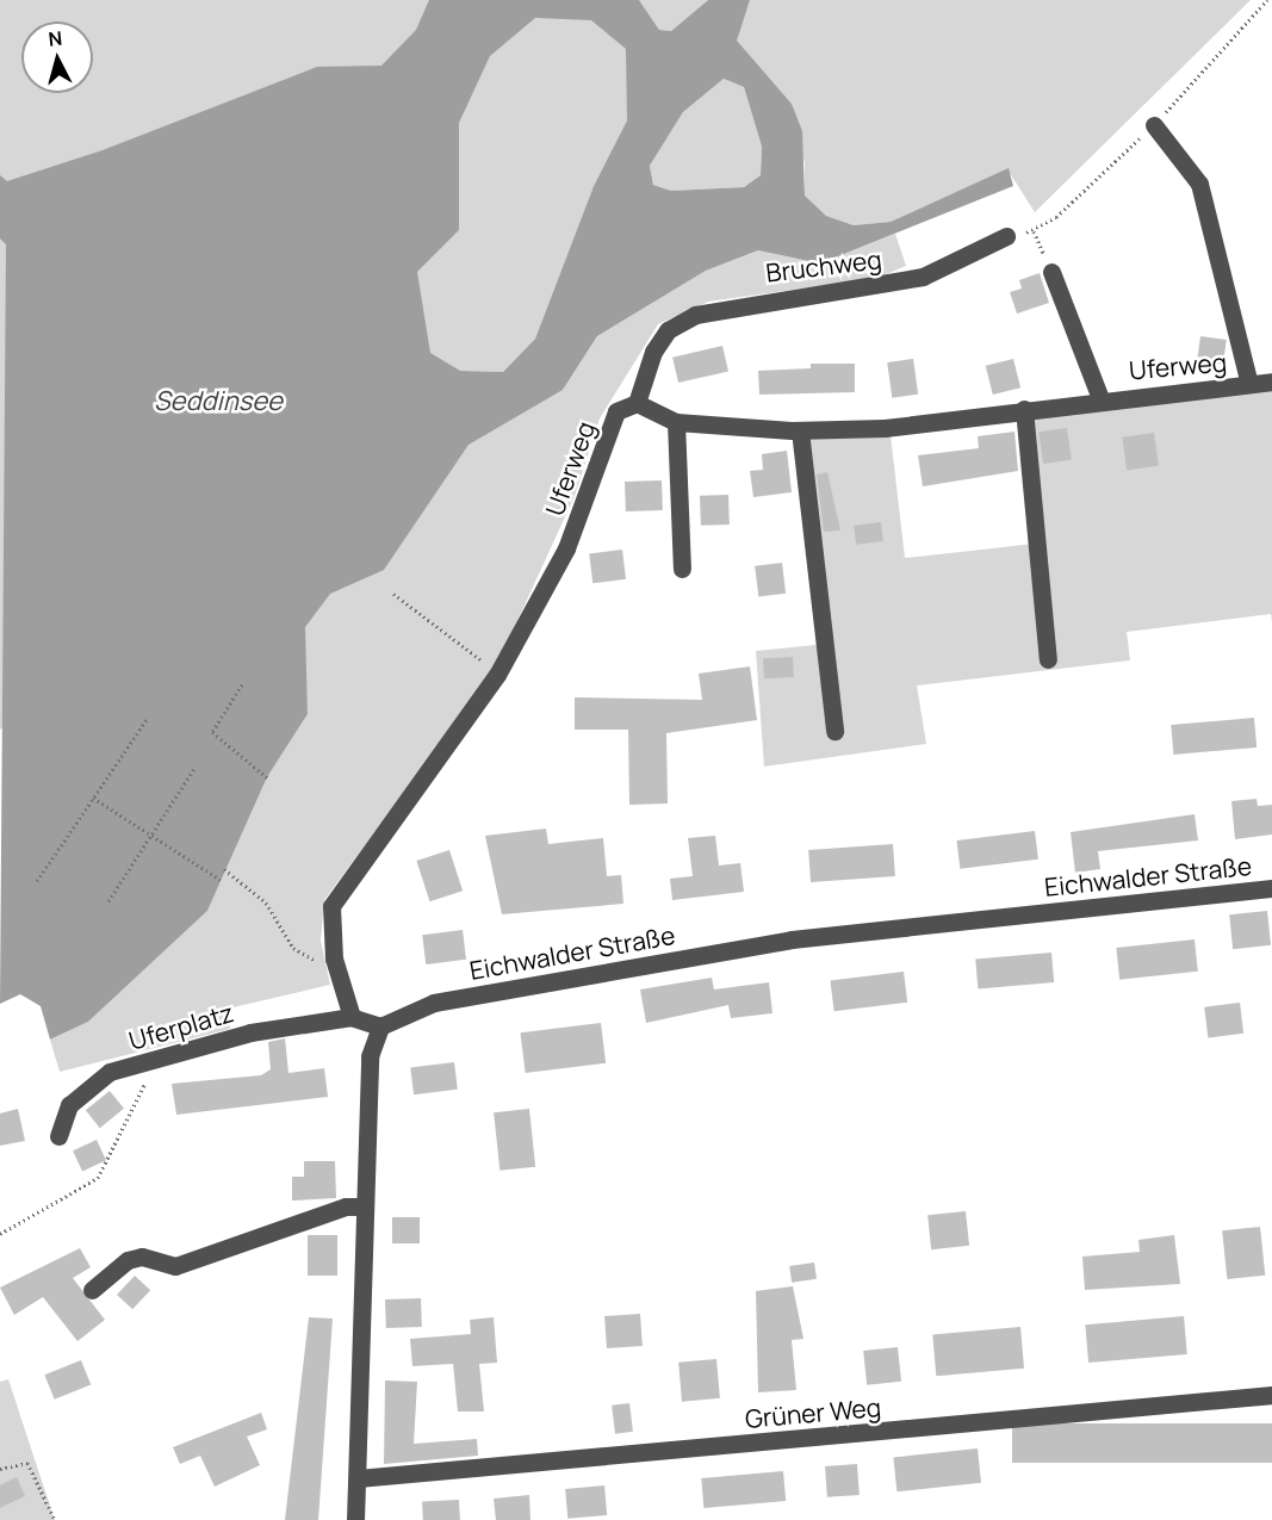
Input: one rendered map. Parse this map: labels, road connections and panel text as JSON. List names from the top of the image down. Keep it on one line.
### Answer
{"streets":{"street":["Bruchweg","Uferweg","Eichwalder Straße","Uferplatz","Grüner Weg"]},"crossings":[["Bruchweg","Uferweg"],["Uferweg","Uferplatz"]],"water":["Seddinsee"],"north":"top"}
